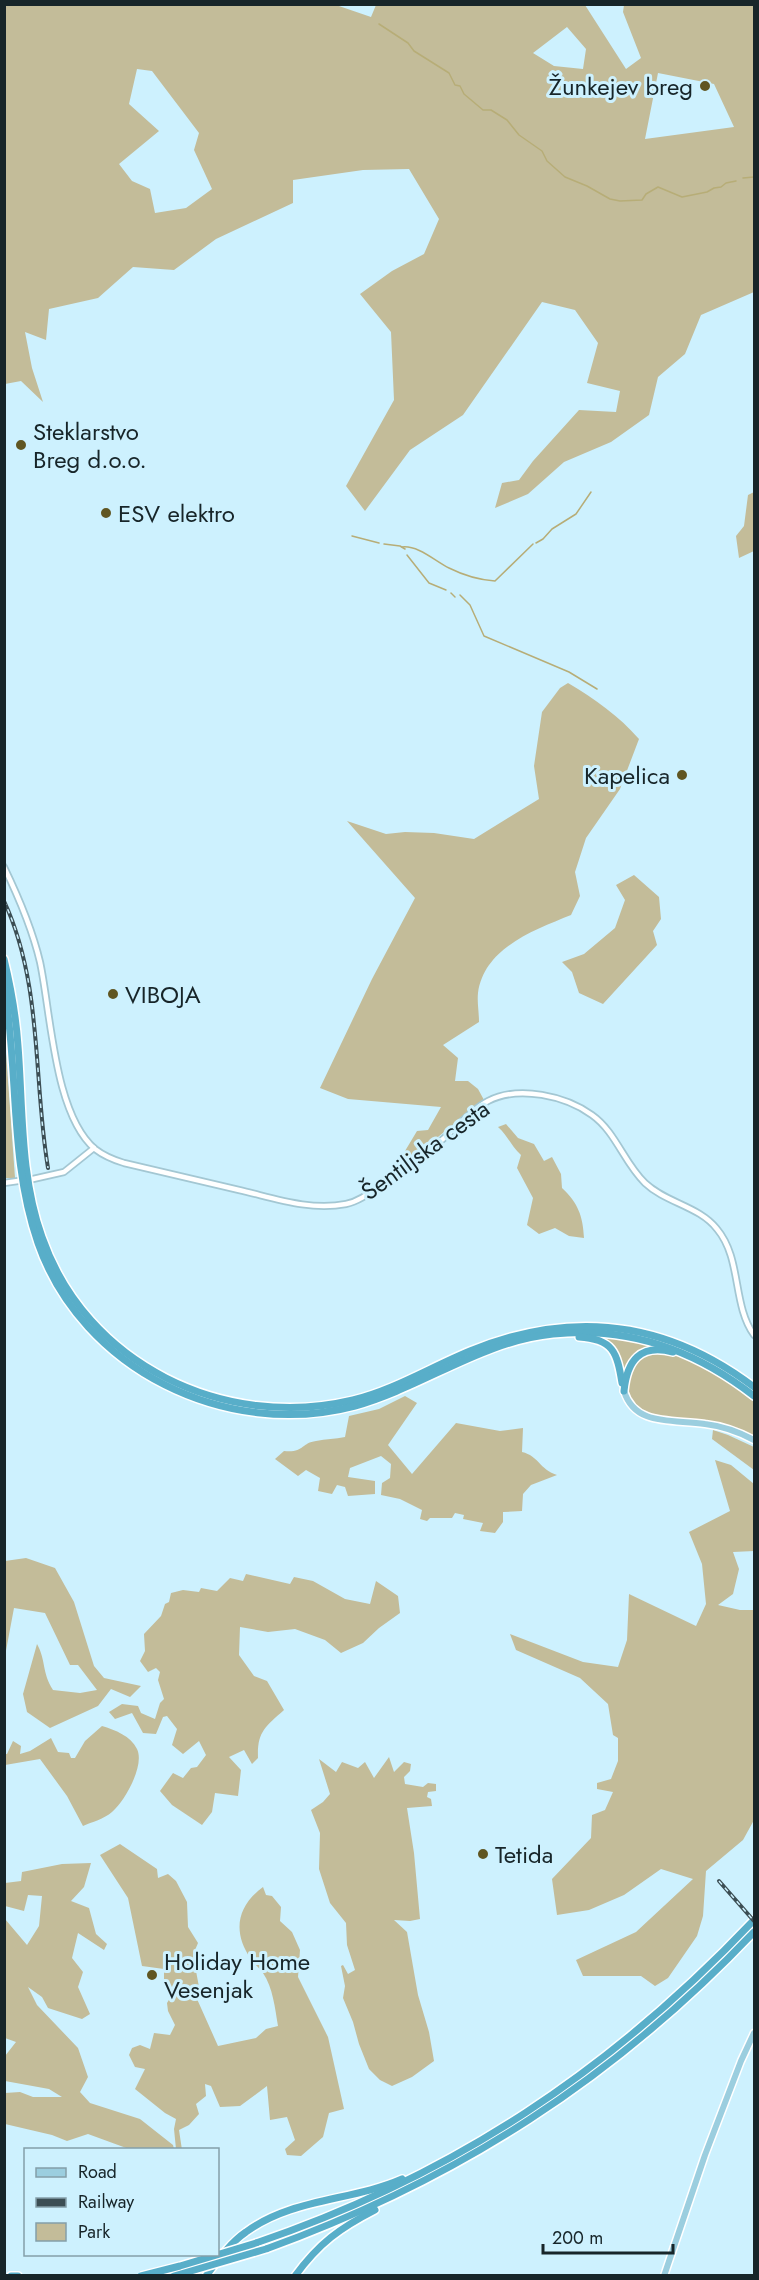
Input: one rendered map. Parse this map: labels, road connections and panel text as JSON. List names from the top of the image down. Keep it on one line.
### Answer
{"streets":{"street":["Šentiljska cesta"]},"places":["Žunkejev breg","Steklarstvo Breg d.o.o.","ESV elektro","Kapelica","VIBOJA","Tetida","Holiday Home Vesenjak"],"legend":["Road","Railway","Park"],"scale_bar":"200 m"}
